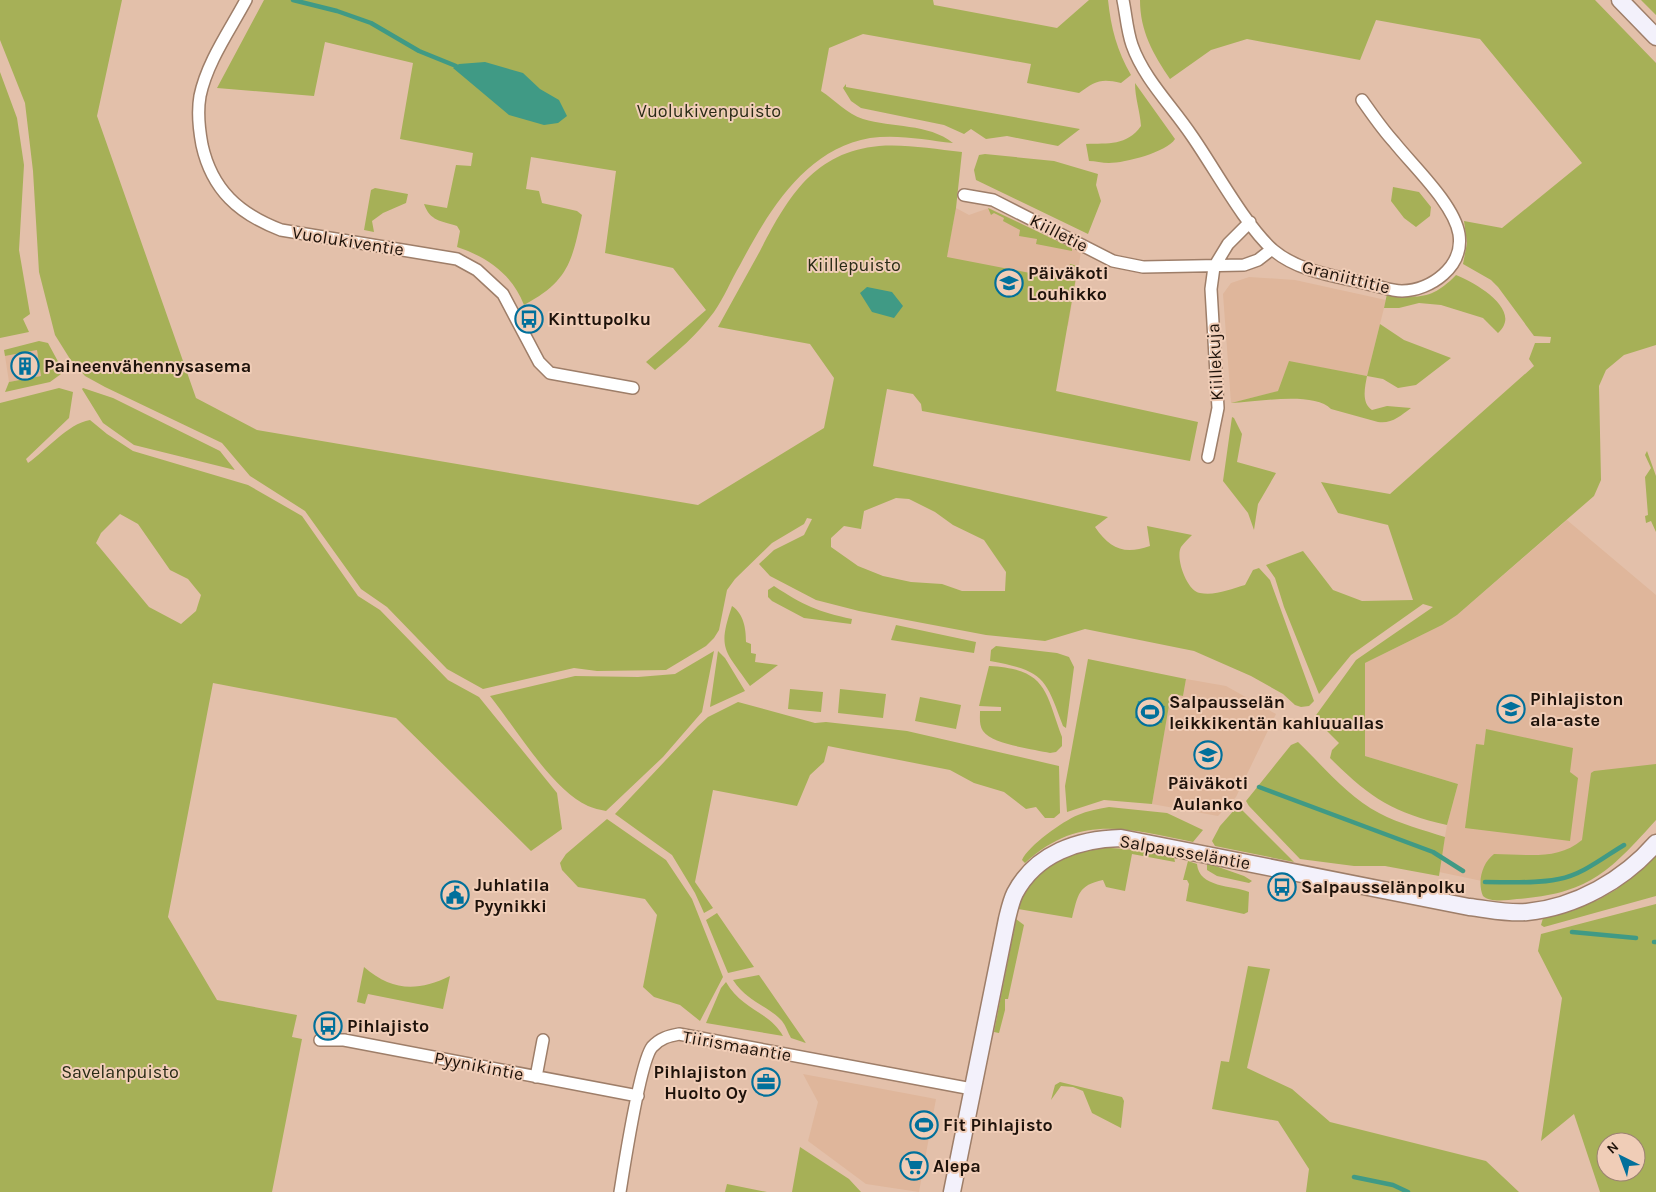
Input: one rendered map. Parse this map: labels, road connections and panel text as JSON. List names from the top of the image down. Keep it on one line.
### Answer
{"streets":{"street":["Kiilletie","Vuolukiventie","Graniittitie","Kiillekuja","Salpausseläntie","Tiirismaantie","Pyynikintie"]},"crossings":[["Kiilletie","Graniittitie"],["Kiilletie","Kiillekuja"],["Salpausseläntie","Tiirismaantie"],["Tiirismaantie","Pyynikintie"]],"parks":["Vuolukivenpuisto","Kiillepuisto","Savelanpuisto"],"places":{"school or university":["Päiväkoti Louhikko","Pihlajiston ala-aste","Päiväkoti Aulanko"],"bus stop":["Kinttupolku","Salpausselänpolku","Pihlajisto"],"building":["Paineenvähennysasema"],"sports":["Salpausselän leikkikentän kahluuallas","Fit Pihlajisto"],"public building":["Juhlatila Pyynikki"],"office":["Pihlajiston Huolto Oy"],"supermarket":["Alepa"]},"north":"top left"}
